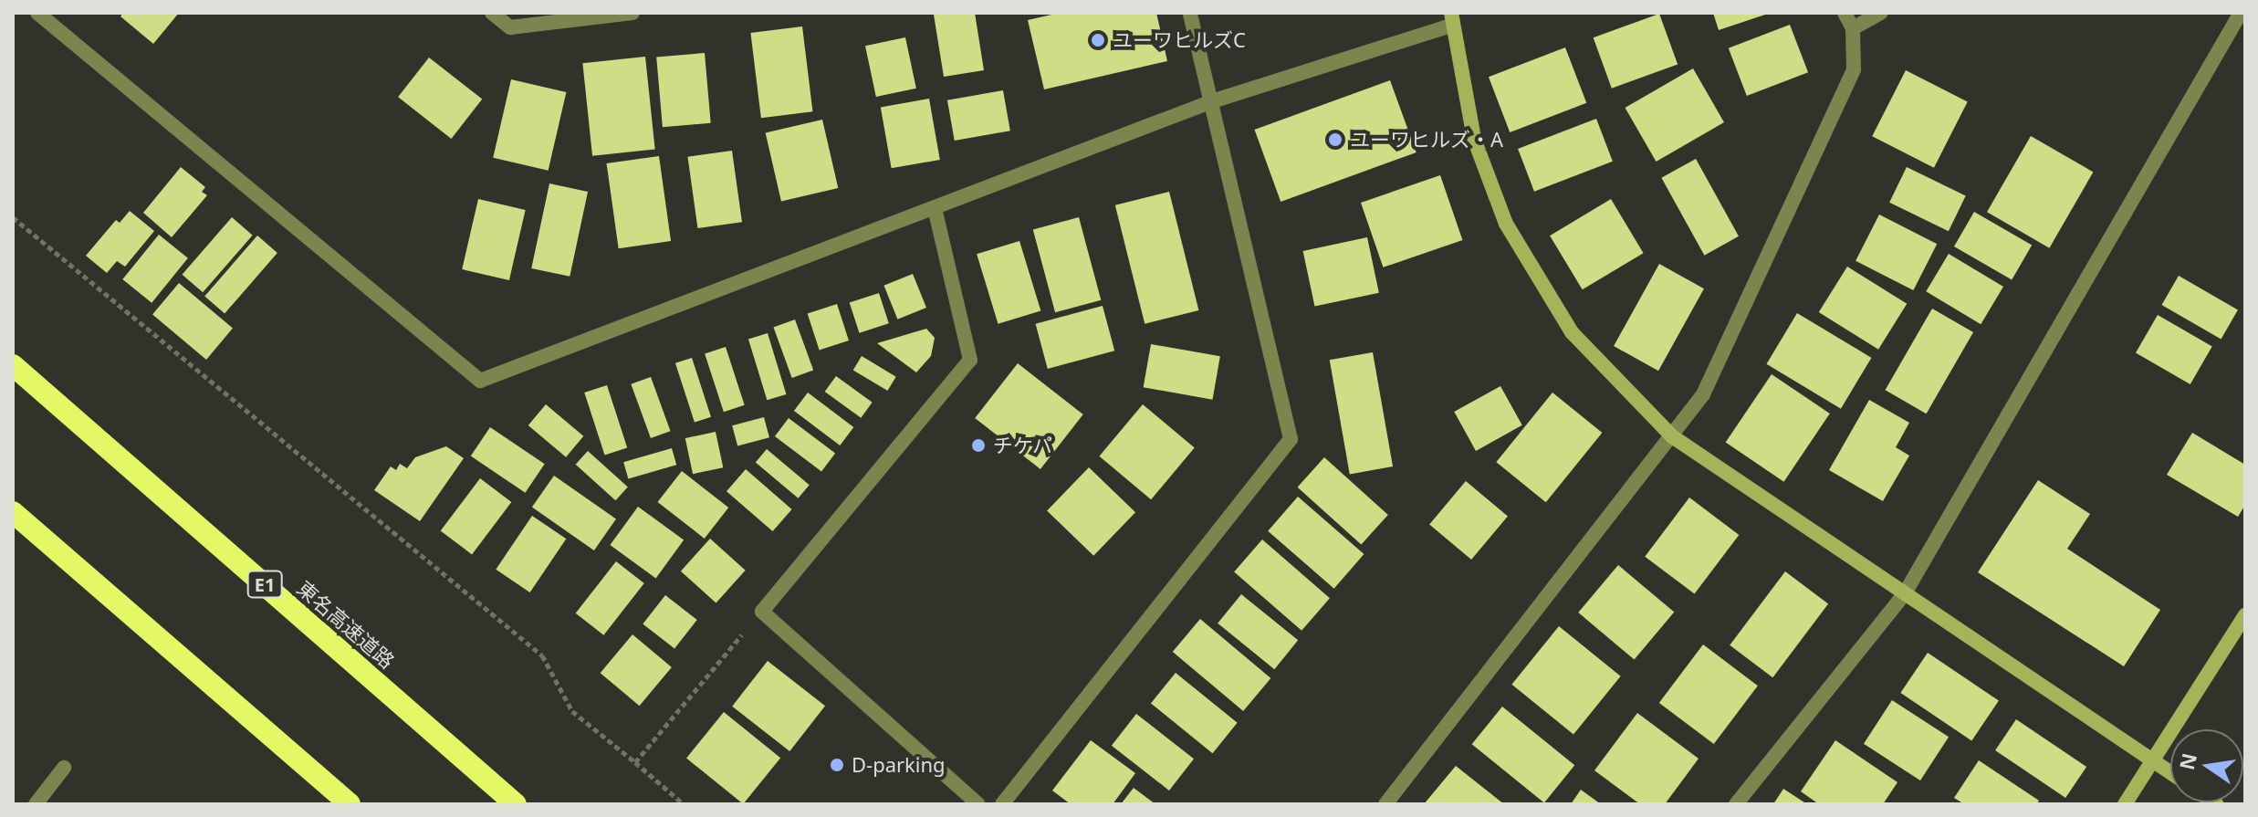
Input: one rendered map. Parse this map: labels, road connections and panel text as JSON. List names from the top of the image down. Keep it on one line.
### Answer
{"streets":{"highway":["E1","東名高速道路"]},"places":["ユーワヒルズC","ユーワヒルズ・A","チケパ","D-parking"],"north":"left"}
